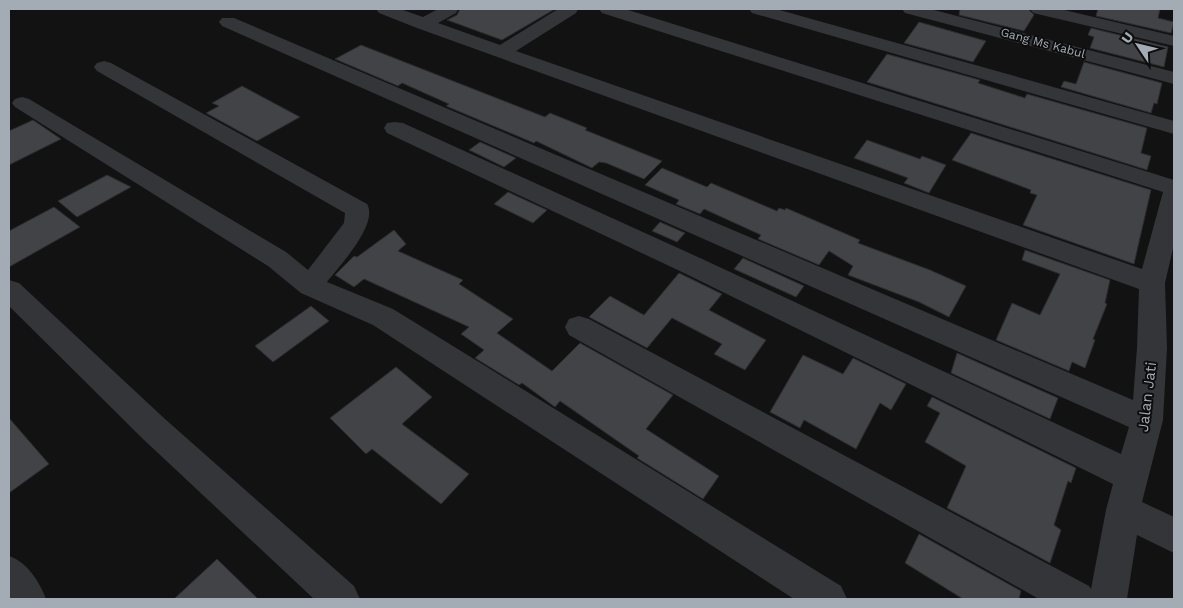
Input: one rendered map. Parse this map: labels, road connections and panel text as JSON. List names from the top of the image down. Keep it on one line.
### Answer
{"streets":{"street":["Gang Ms Kabul","Jalan Jati"]},"north":"top left"}
